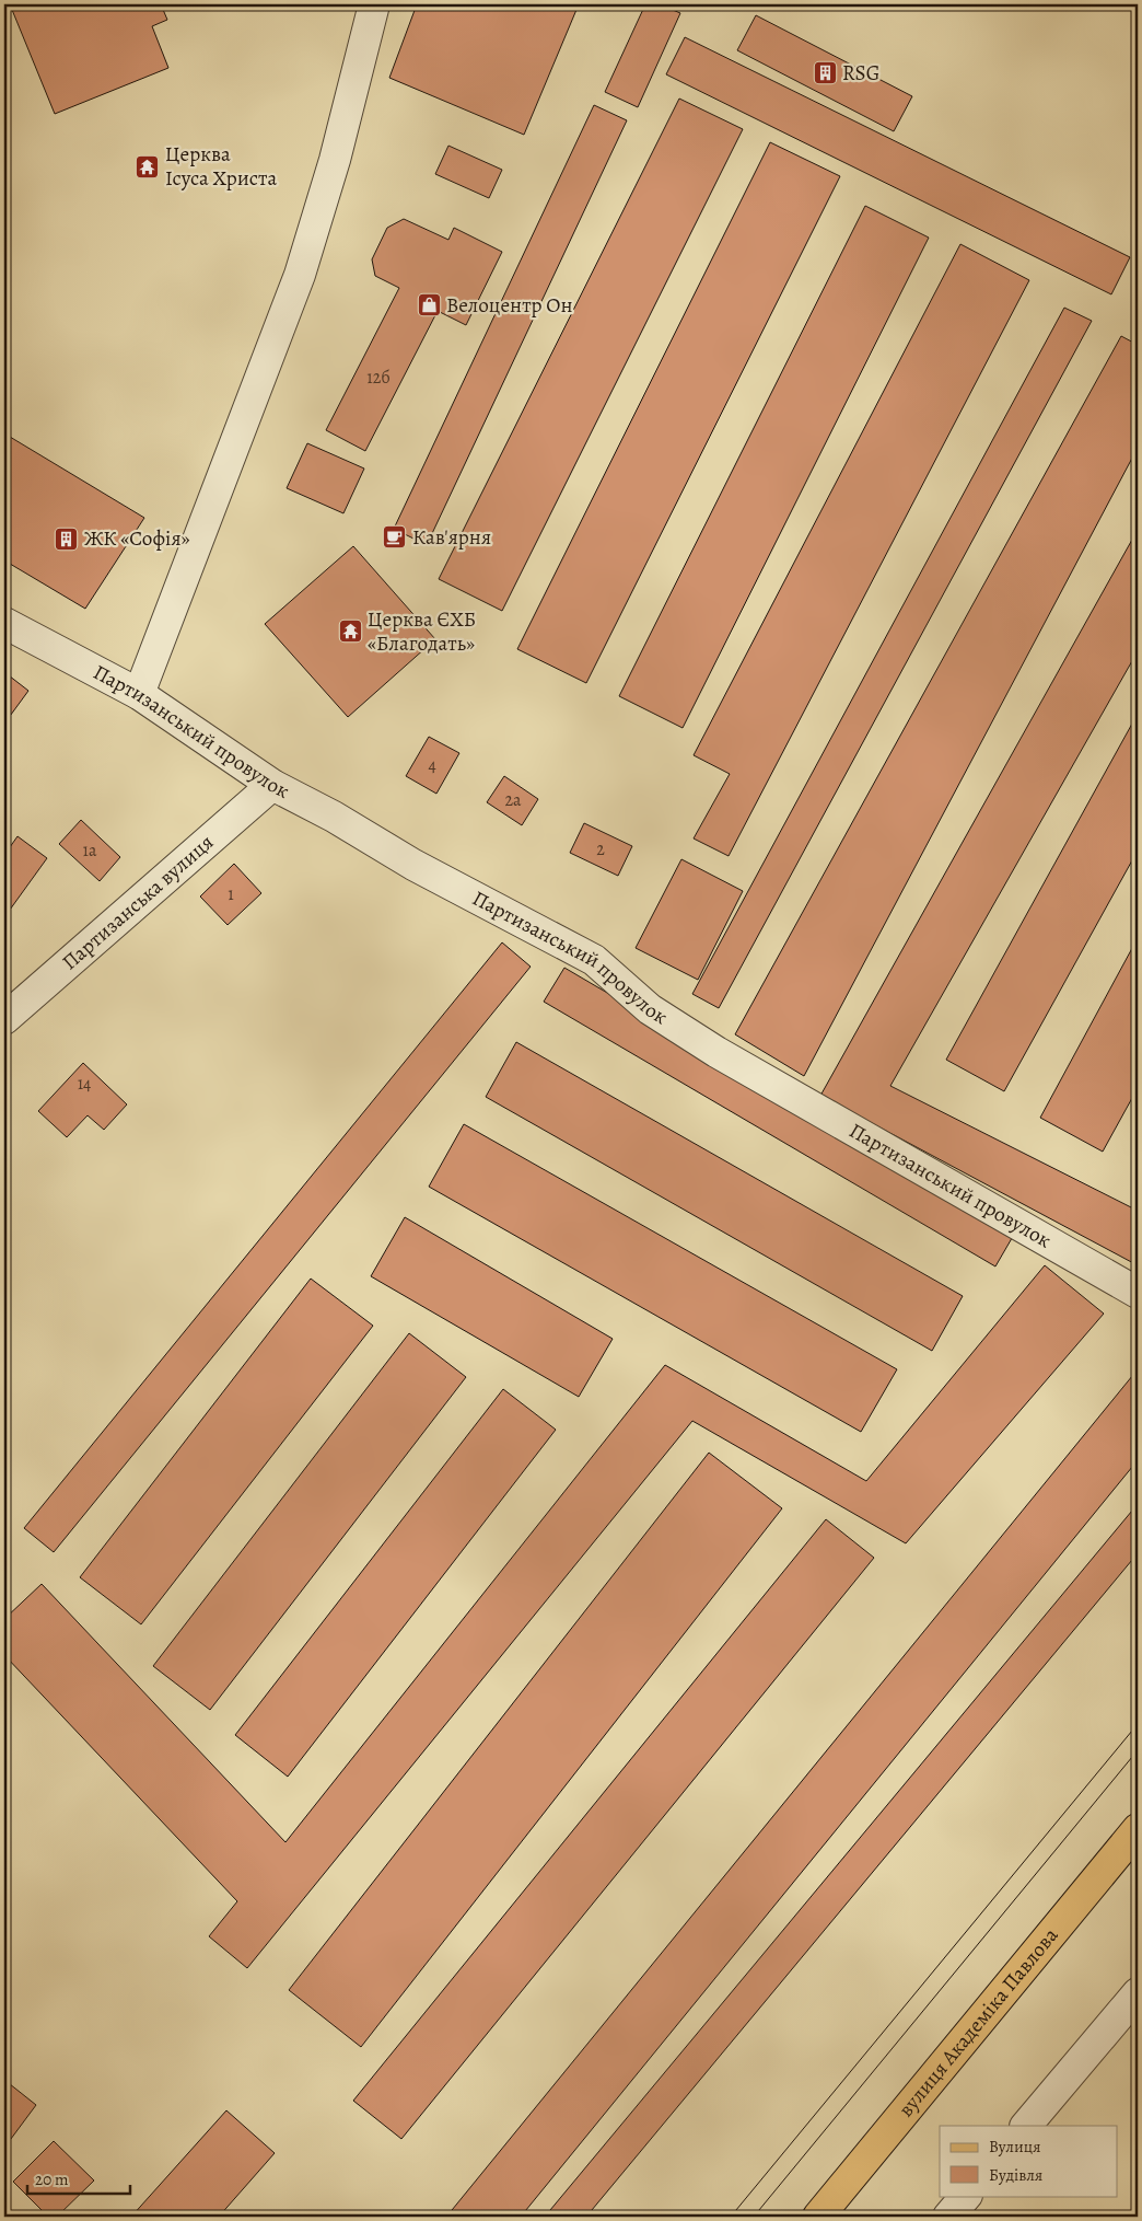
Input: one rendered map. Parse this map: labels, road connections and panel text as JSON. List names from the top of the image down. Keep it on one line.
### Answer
{"streets":{"main road":["вулиця Академіка Павлова"],"street":["Партизанський провулок","Партизанська вулиця"]},"crossings":[["Партизанський провулок","Партизанська вулиця"]],"places":{"building":["RSG","ЖК «Софія»"],"temple":["Церква Ісуса Христа","Церква ЄХБ «Благодать»"],"shop":["Велоцентр Он"],"cafe":["Кав'ярня"]},"house_numbers":["12б","4","2а","2","1а","1","14"],"legend":["Вулиця","Будівля"],"scale_bar":"20 m"}
